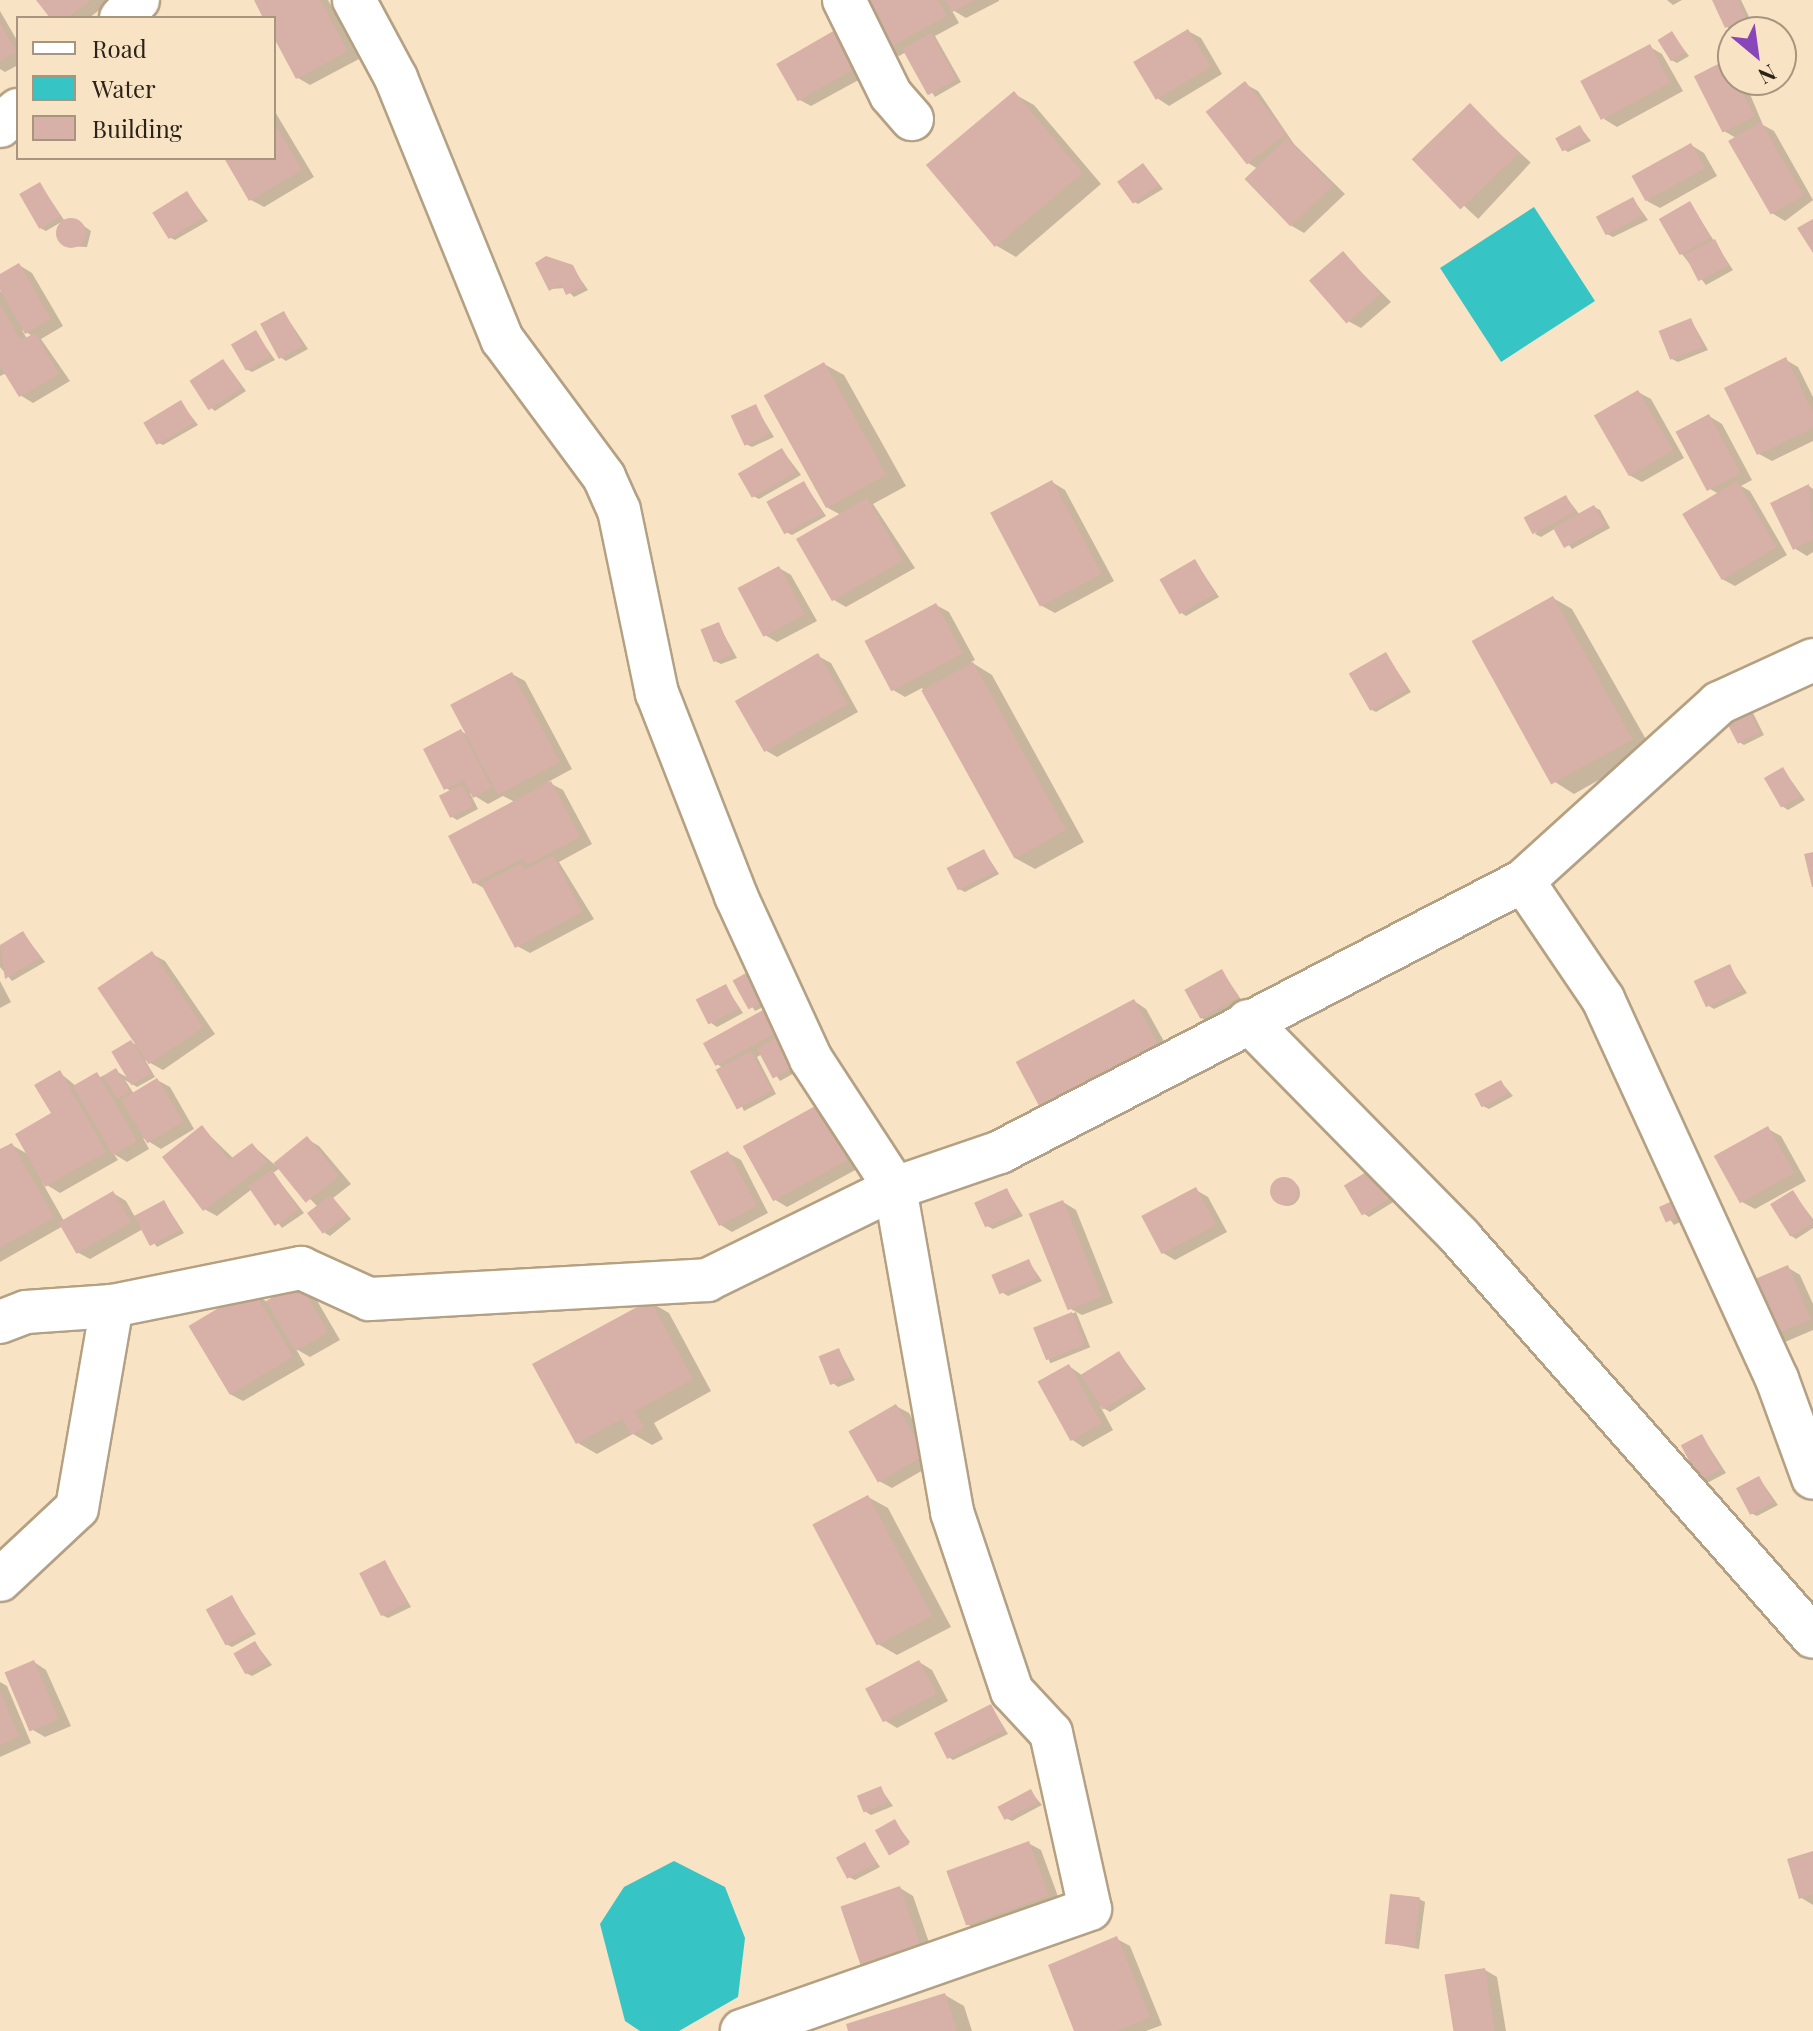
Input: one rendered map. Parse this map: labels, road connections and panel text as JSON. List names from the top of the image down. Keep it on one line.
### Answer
{"legend":["Road","Water","Building"],"north":"bottom right"}
